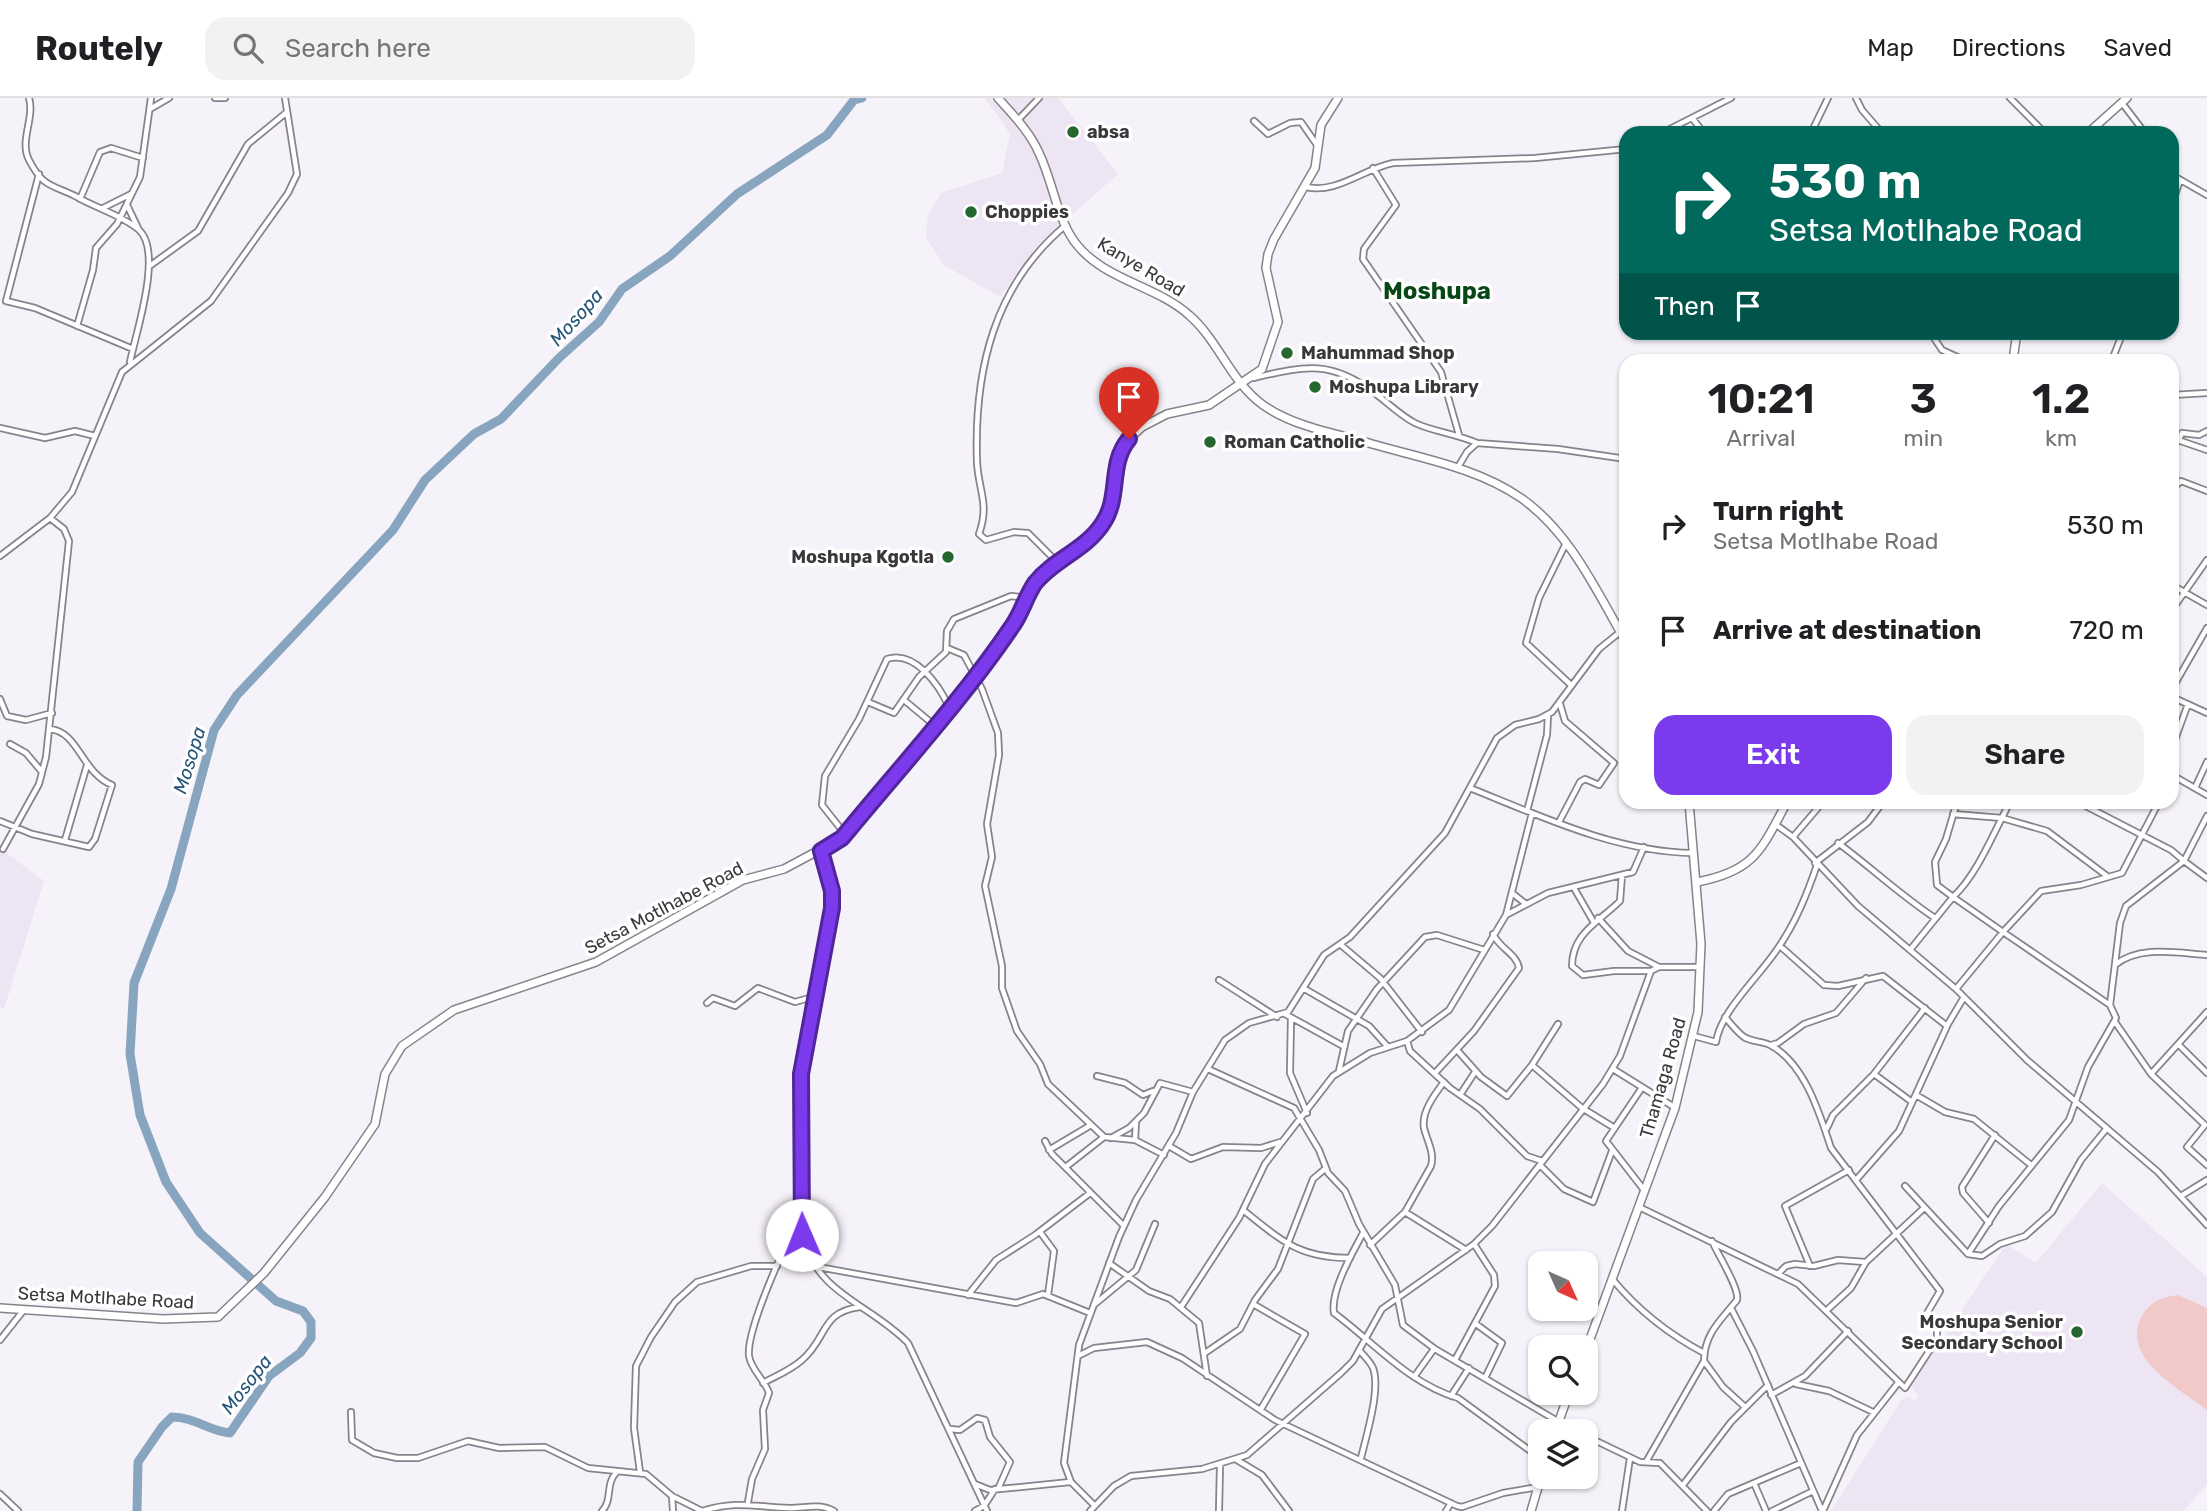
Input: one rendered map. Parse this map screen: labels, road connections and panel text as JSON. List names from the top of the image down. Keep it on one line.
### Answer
{"streets":{"street":["Kanye Road","Setsa Motlhabe Road","Thamaga Road"]},"crossings":[["Kanye Road","Setsa Motlhabe Road"]],"districts":["Moshupa"],"water":["Mosopa"],"places":["absa","Choppies","Mahummad Shop","Moshupa Library","Roman Catholic","Moshupa Kgotla","Moshupa Senior Secondary School"],"north":"bottom right","page":{"header":"Routely","search":"Search here","nav":["Map","Directions","Saved"],"turn":["530 m","Setsa Motlhabe Road"],"then":"Then","eta":["10:21","Arrival","3","min","1.2","km"],"list":[{"name":"Turn right","note":"Setsa Motlhabe Road","value":"530 m"},{"name":"Arrive at destination","value":"720 m"}],"buttons":["Exit","Share"]}}
